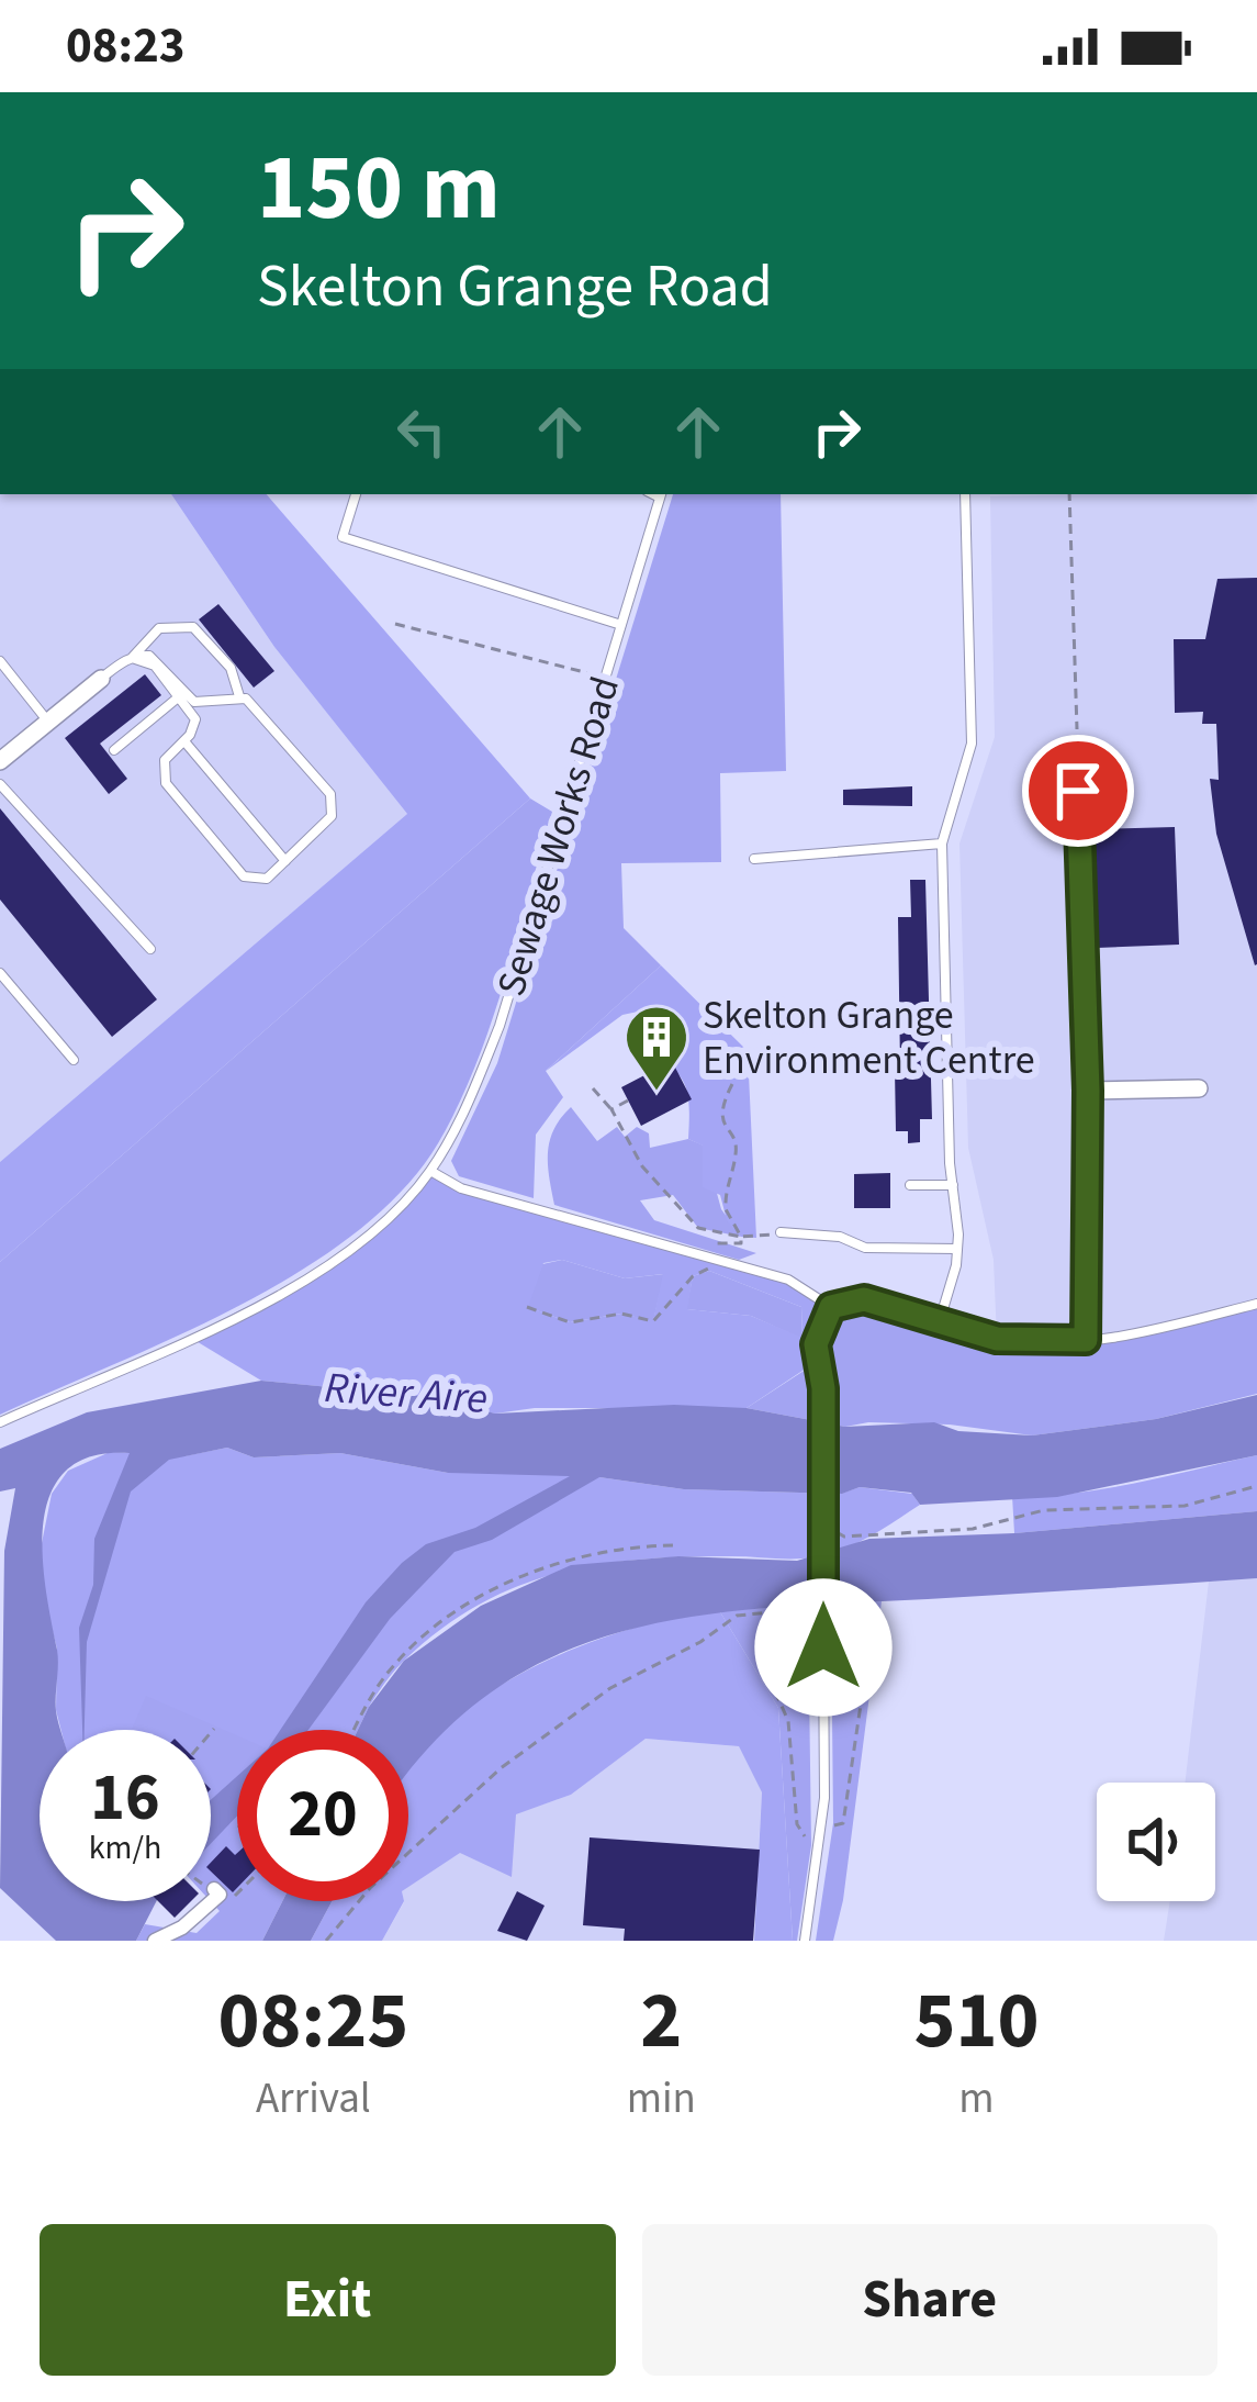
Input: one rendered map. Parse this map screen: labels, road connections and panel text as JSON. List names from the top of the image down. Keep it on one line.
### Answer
{"streets":{"lane":["Sewage Works Road"]},"water":["River Aire"],"places":{"building":["Skelton Grange Environment Centre"]},"page":{"status":"08:23","turn":["150 m","Skelton Grange Road"],"speed":"16 km/h","limit":"20","eta":["08:25","Arrival","2","min","510","m"],"buttons":["Exit","Share"]}}
